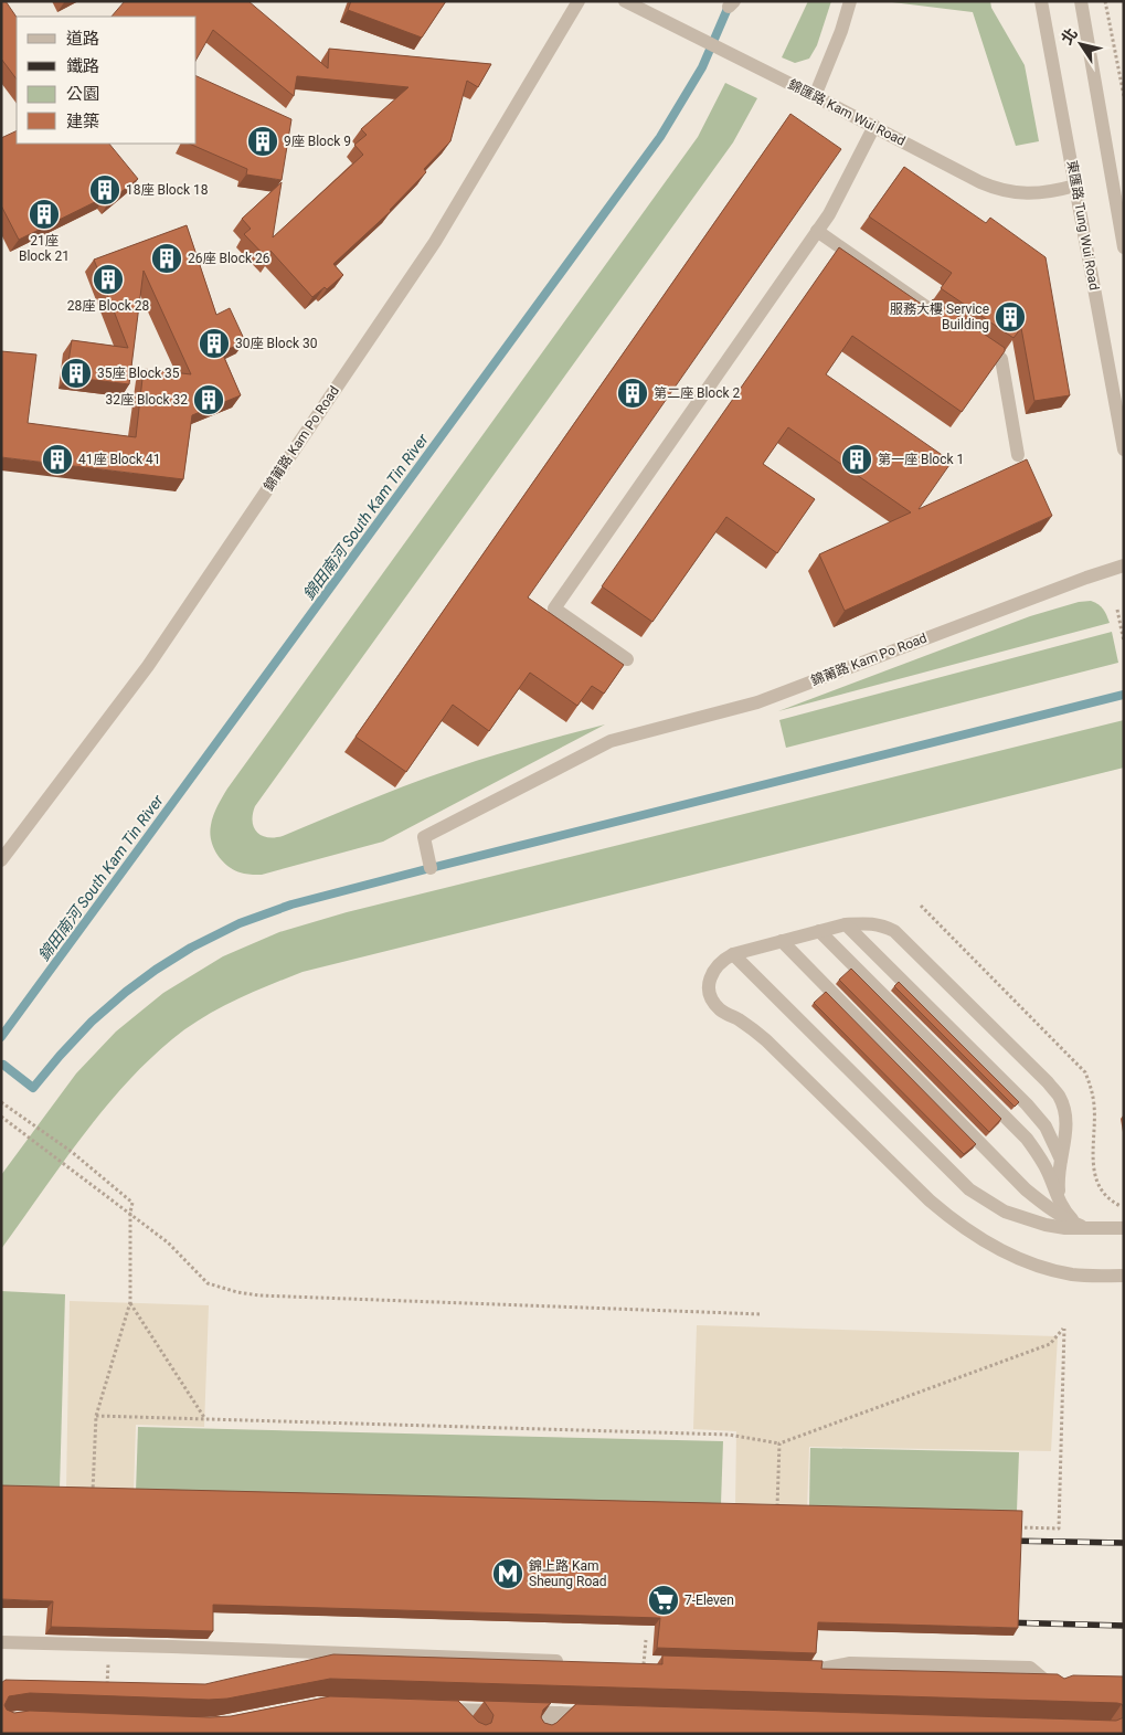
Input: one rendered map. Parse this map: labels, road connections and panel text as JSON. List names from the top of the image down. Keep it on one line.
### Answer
{"streets":{"street":["錦匯路 Kam Wui Road","東匯路 Tung Wui Road","錦莆路 Kam Po Road"]},"crossings":[["錦匯路 Kam Wui Road","東匯路 Tung Wui Road"]],"water":["錦田南河 South Kam Tin River"],"places":{"building":["9座 Block 9","18座 Block 18","21座 Block 21","26座 Block 26","28座 Block 28","服務大樓 Service Building","30座 Block 30","35座 Block 35","第二座 Block 2","32座 Block 32","41座 Block 41","第一座 Block 1"],"metro station":["錦上路 Kam Sheung Road"],"supermarket":["7-Eleven"]},"legend":["道路","鐵路","公園","建築"],"north":"top left"}
